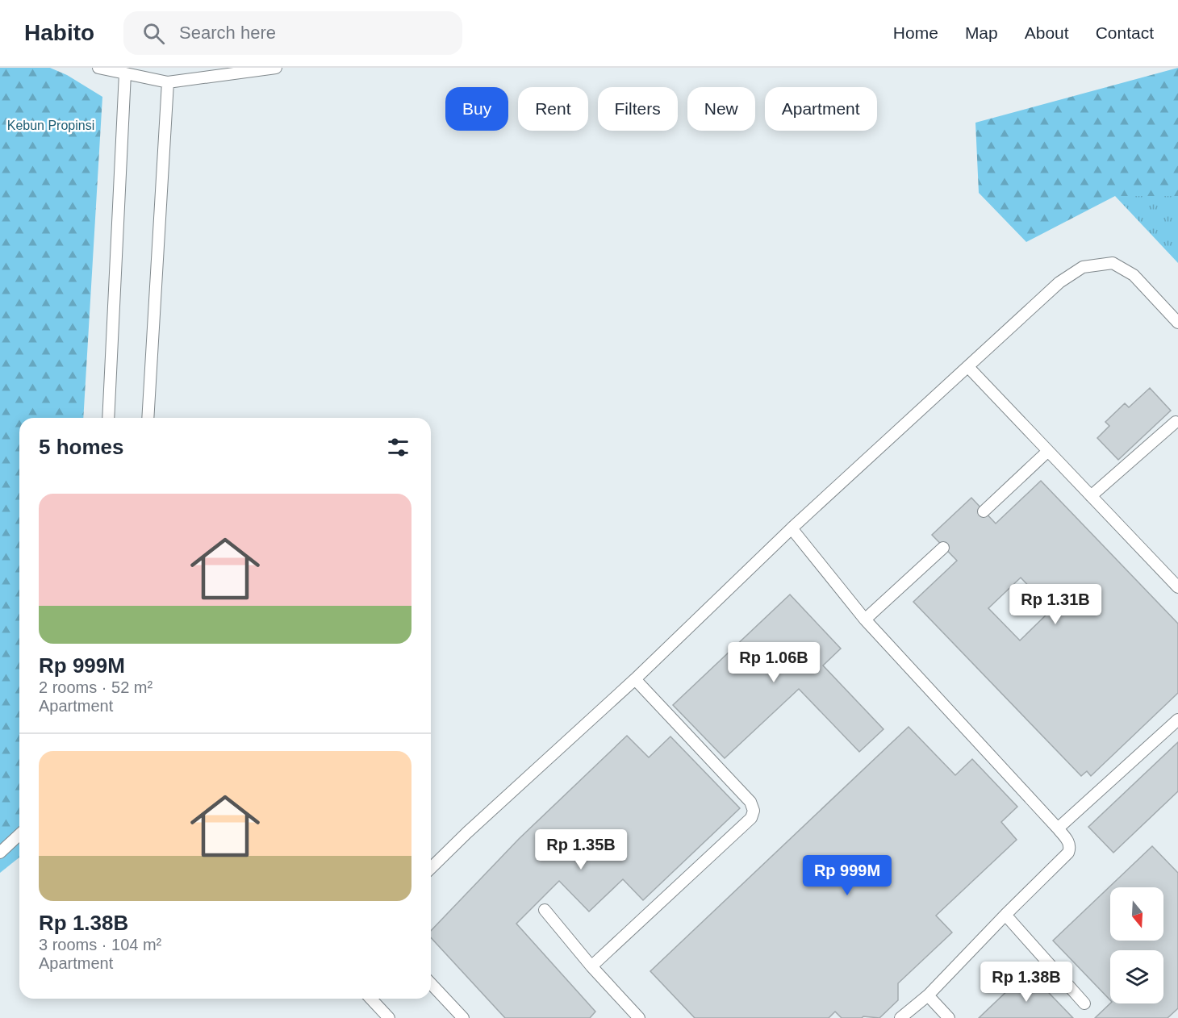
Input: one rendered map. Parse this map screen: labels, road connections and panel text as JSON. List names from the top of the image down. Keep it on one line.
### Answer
{"parks":["Kebun Propinsi"],"north":"bottom","page":{"header":"Habito","search":"Search here","nav":["Home","Map","About","Contact"],"chip":["Buy","Rent","Filters","New","Apartment"],"heading":"5 homes","list":[{"name":"Rp 999M","note":"2 rooms · 52 m² · Apartment"},{"name":"Rp 1.38B","note":"3 rooms · 104 m² · Apartment"}],"price":["Rp 1.31B","Rp 1.06B","Rp 1.35B","Rp 999M","Rp 1.38B"]}}
